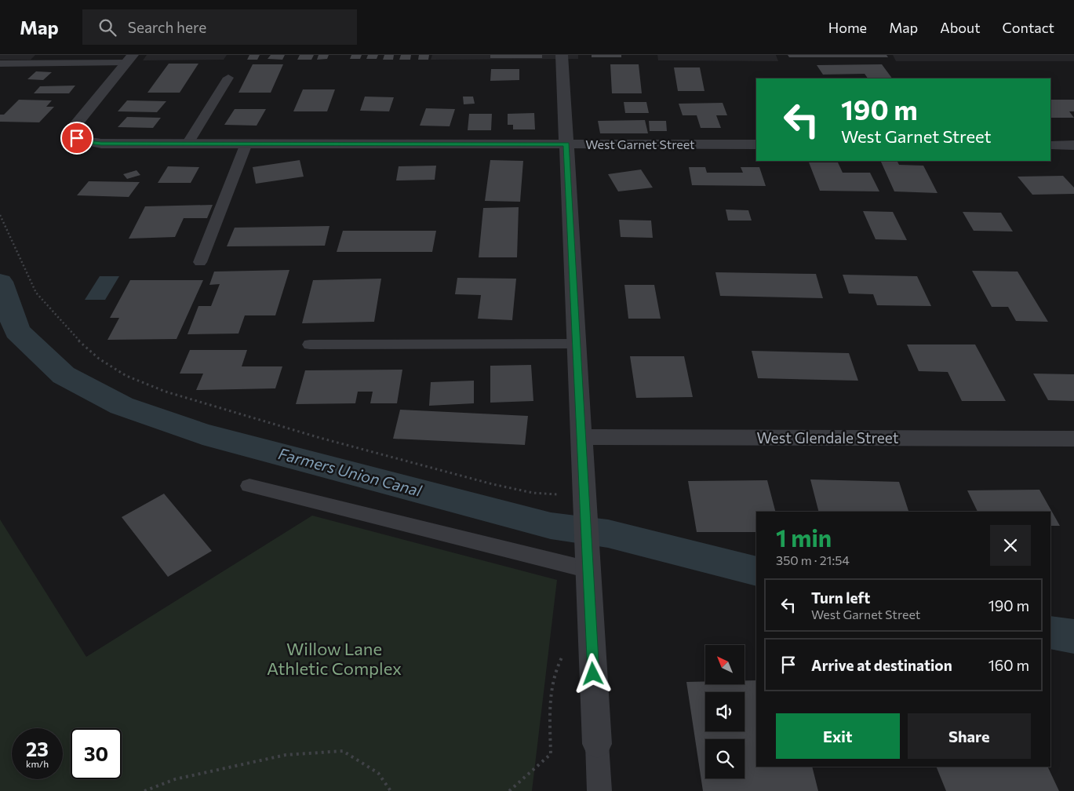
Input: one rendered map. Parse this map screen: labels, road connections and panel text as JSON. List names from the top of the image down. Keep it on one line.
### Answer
{"streets":{"street":["West Garnet Street","West Glendale Street"]},"water":["Farmers Union Canal"],"parks":["Willow Lane Athletic Complex"],"north":"top left","page":{"header":"Map","search":"Search here","nav":["Home","Map","About","Contact"],"turn":["190 m","West Garnet Street"],"heading":["1 min","350 m · 21:54"],"list":[{"name":"Turn left","note":"West Garnet Street","value":"190 m"},{"name":"Arrive at destination","value":"160 m"}],"buttons":["Exit","Share"],"speed":"23 km/h","limit":"30"}}
